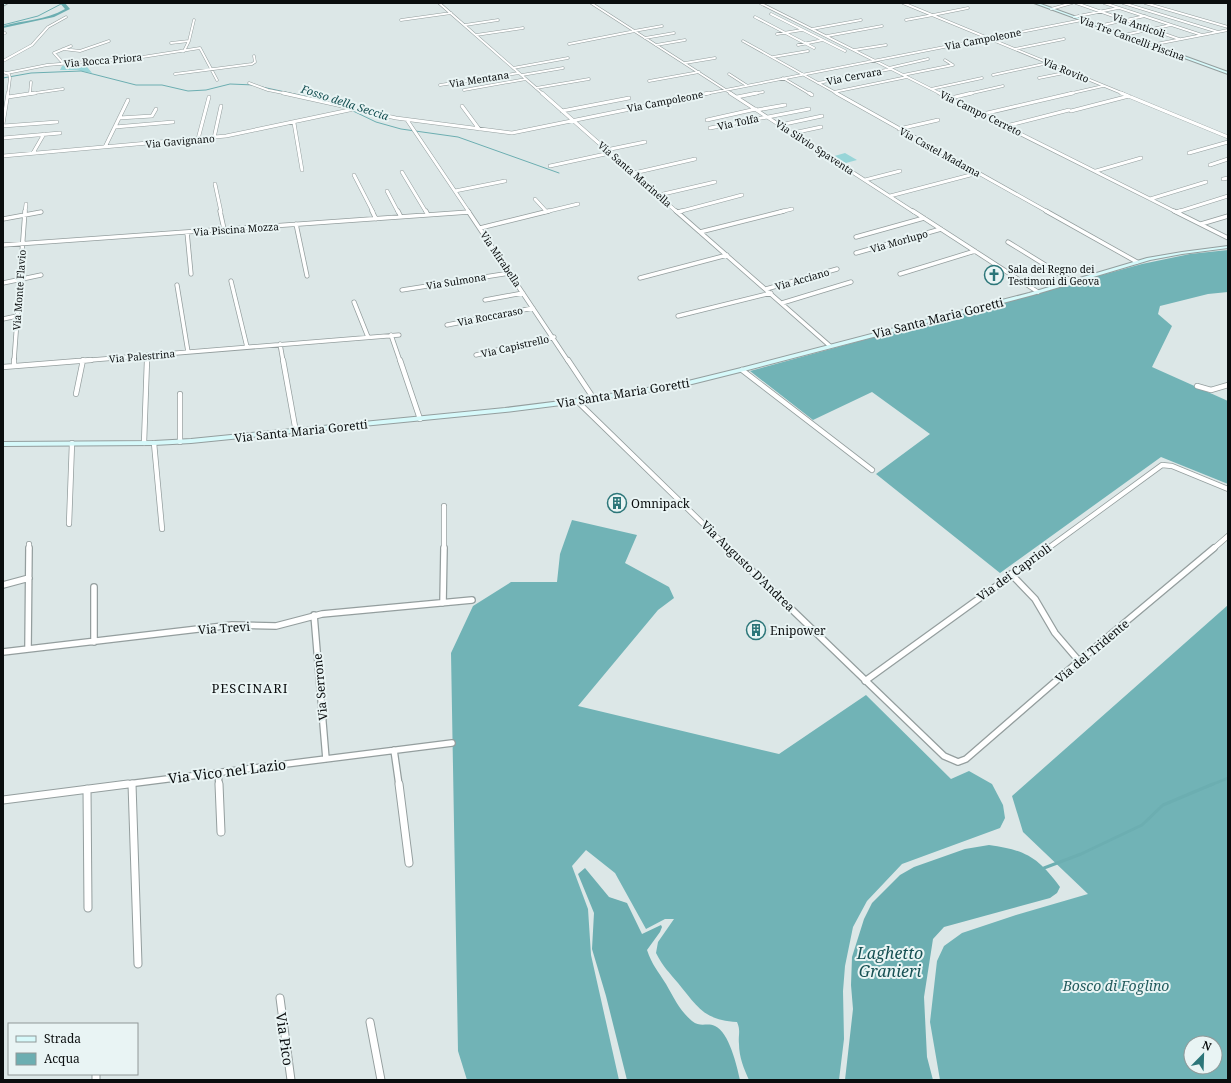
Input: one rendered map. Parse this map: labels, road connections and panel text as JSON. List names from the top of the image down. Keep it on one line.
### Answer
{"streets":{"main road":["Via Tre Cancelli Piscina","Via Santa Maria Goretti"],"street":["Via Anticoli","Via Campoleone","Via Rocca Priora","Via Rovito","Via Cervara","Via Mentana","Via Campo Cerreto","Via Tolfa","Via Gavignano","Via Silvio Spaventa","Via Castel Madama","Via Santa Marinella","Via Piscina Mozza","Via Morlupo","Via Mirabella","Via Acciano","Via Sulmona","Via Monte Flavio","Via Roccaraso","Via Capistrello","Via Palestrina","Via Augusto D'Andrea","Via dei Caprioli","Via Trevi","Via del Tridente","Via Serrone","Via Vico nel Lazio","Via Pico"]},"crossings":[["Via Tre Cancelli Piscina","Via Campoleone"],["Via Campoleone","Via Rovito"],["Via Campoleone","Via Campo Cerreto"],["Via Campoleone","Via Gavignano"],["Via Campoleone","Via Silvio Spaventa"],["Via Campoleone","Via Castel Madama"],["Via Campoleone","Via Santa Marinella"],["Via Campoleone","Via Mirabella"],["Via Cervara","Via Campo Cerreto"],["Via Cervara","Via Castel Madama"],["Via Mentana","Via Santa Marinella"],["Via Tolfa","Via Silvio Spaventa"],["Via Silvio Spaventa","Via Morlupo"],["Via Silvio Spaventa","Via Santa Maria Goretti"],["Via Castel Madama","Via Santa Maria Goretti"],["Via Santa Marinella","Via Acciano"],["Via Santa Marinella","Via Santa Maria Goretti"],["Via Piscina Mozza","Via Mirabella"],["Via Piscina Mozza","Via Monte Flavio"],["Via Mirabella","Via Sulmona"],["Via Mirabella","Via Roccaraso"],["Via Mirabella","Via Santa Maria Goretti"],["Via Mirabella","Via Capistrello"],["Via Monte Flavio","Via Palestrina"],["Via Santa Maria Goretti","Via Augusto D'Andrea"],["Via Augusto D'Andrea","Via dei Caprioli"],["Via Augusto D'Andrea","Via del Tridente"],["Via Trevi","Via Serrone"],["Via Serrone","Via Vico nel Lazio"]],"districts":["PESCINARI"],"water":["Fosso della Seccia","Laghetto Granieri"],"parks":["Bosco di Foglino"],"places":{"church":["Sala del Regno dei Testimoni di Geova"],"building":["Omnipack","Enipower"]},"legend":["Strada","Acqua"],"north":"top right"}
